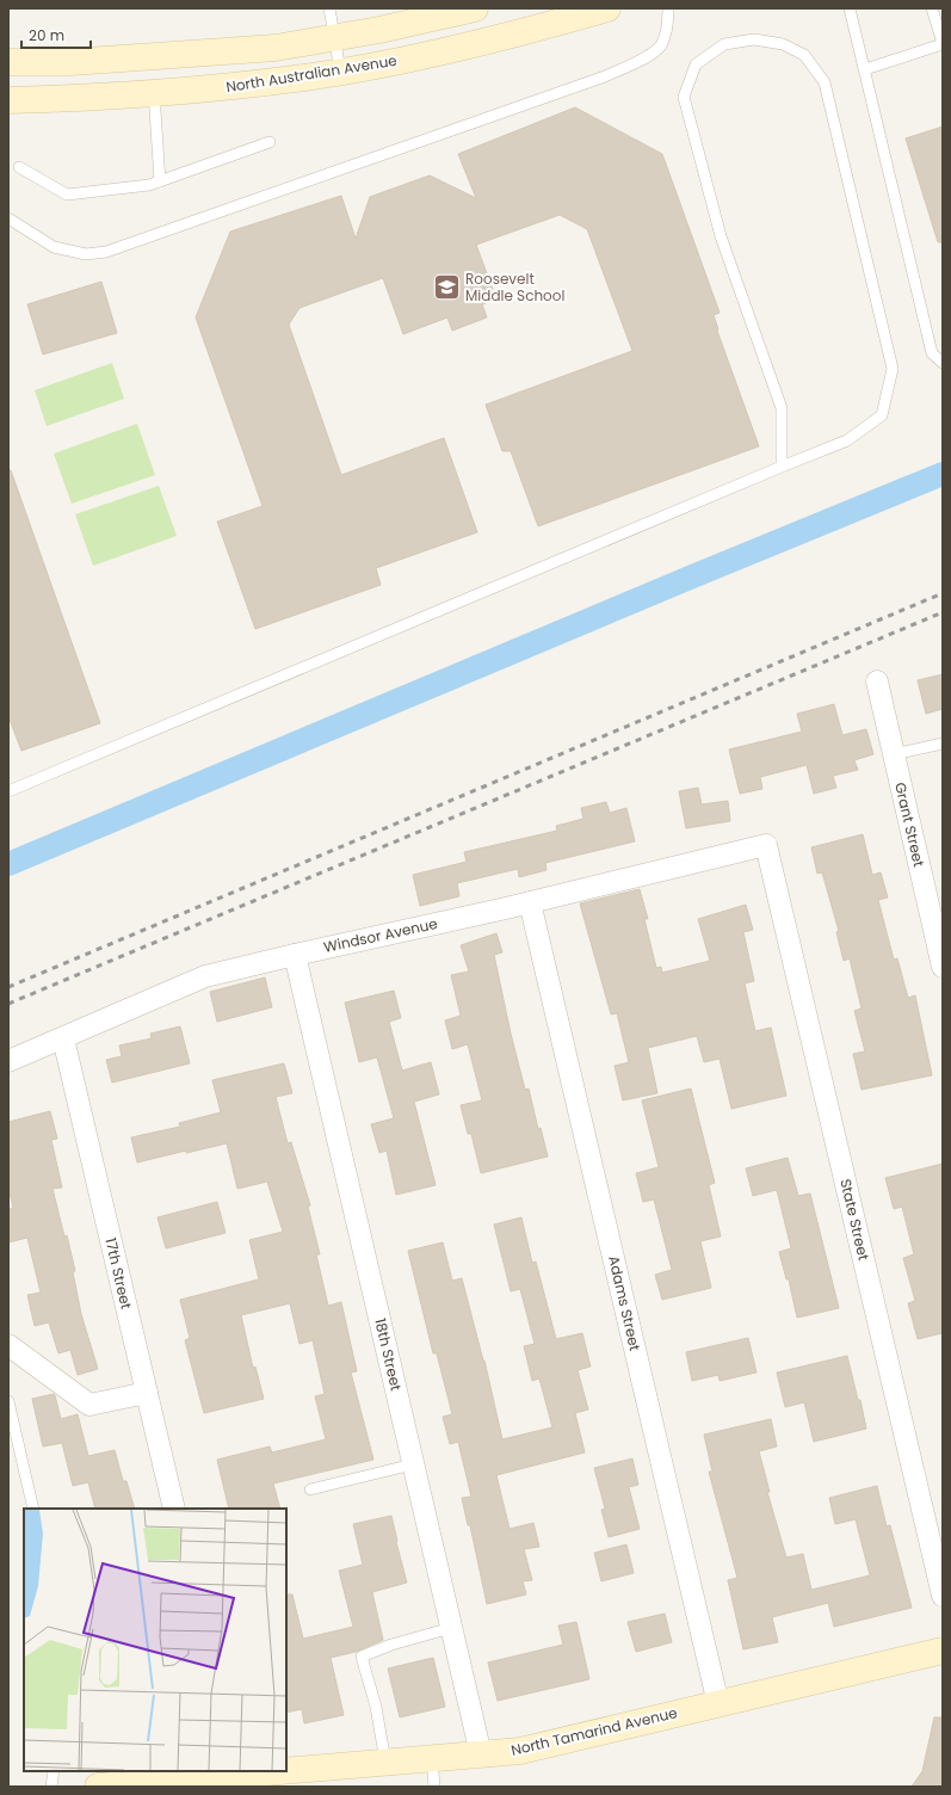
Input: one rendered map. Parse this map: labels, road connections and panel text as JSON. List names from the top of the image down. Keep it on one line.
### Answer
{"streets":{"main road":["North Australian Avenue","North Tamarind Avenue"],"street":["Grant Street","Windsor Avenue","State Street","17th Street","Adams Street","18th Street"]},"crossings":[["Windsor Avenue","State Street"],["Windsor Avenue","17th Street"],["Windsor Avenue","Adams Street"],["Windsor Avenue","18th Street"],["Adams Street","North Tamarind Avenue"],["18th Street","North Tamarind Avenue"]],"places":{"school or university":["Roosevelt Middle School"]},"scale_bar":"20 m"}
